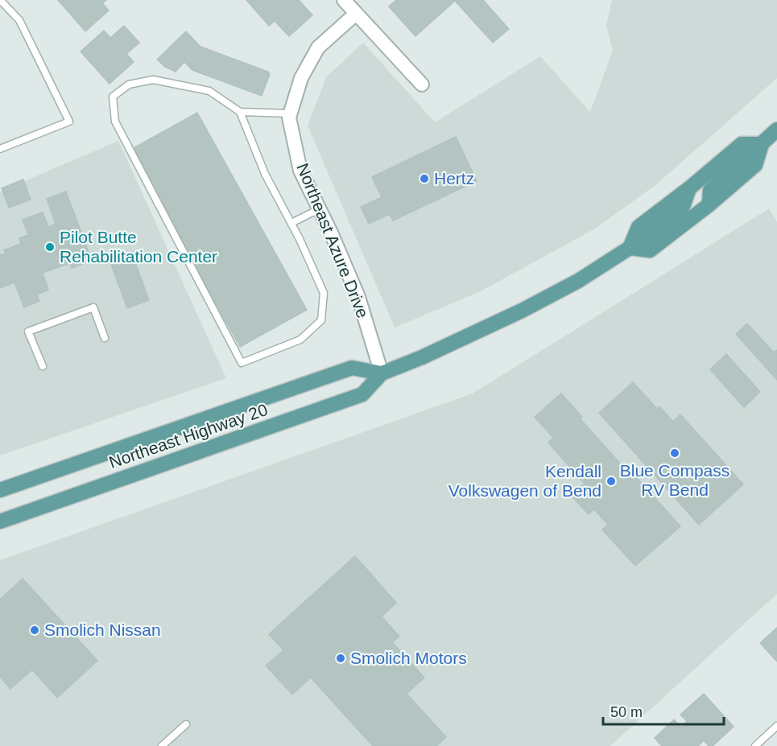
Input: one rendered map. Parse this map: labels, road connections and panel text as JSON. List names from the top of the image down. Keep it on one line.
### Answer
{"streets":{"main road":["Northeast Highway 20"],"street":["Northeast Azure Drive"]},"crossings":[["Northeast Azure Drive","Northeast Highway 20"]],"places":["Hertz","Pilot Butte Rehabilitation Center","Blue Compass RV Bend","Kendall Volkswagen of Bend","Smolich Nissan","Smolich Motors"],"scale_bar":"50 m"}
